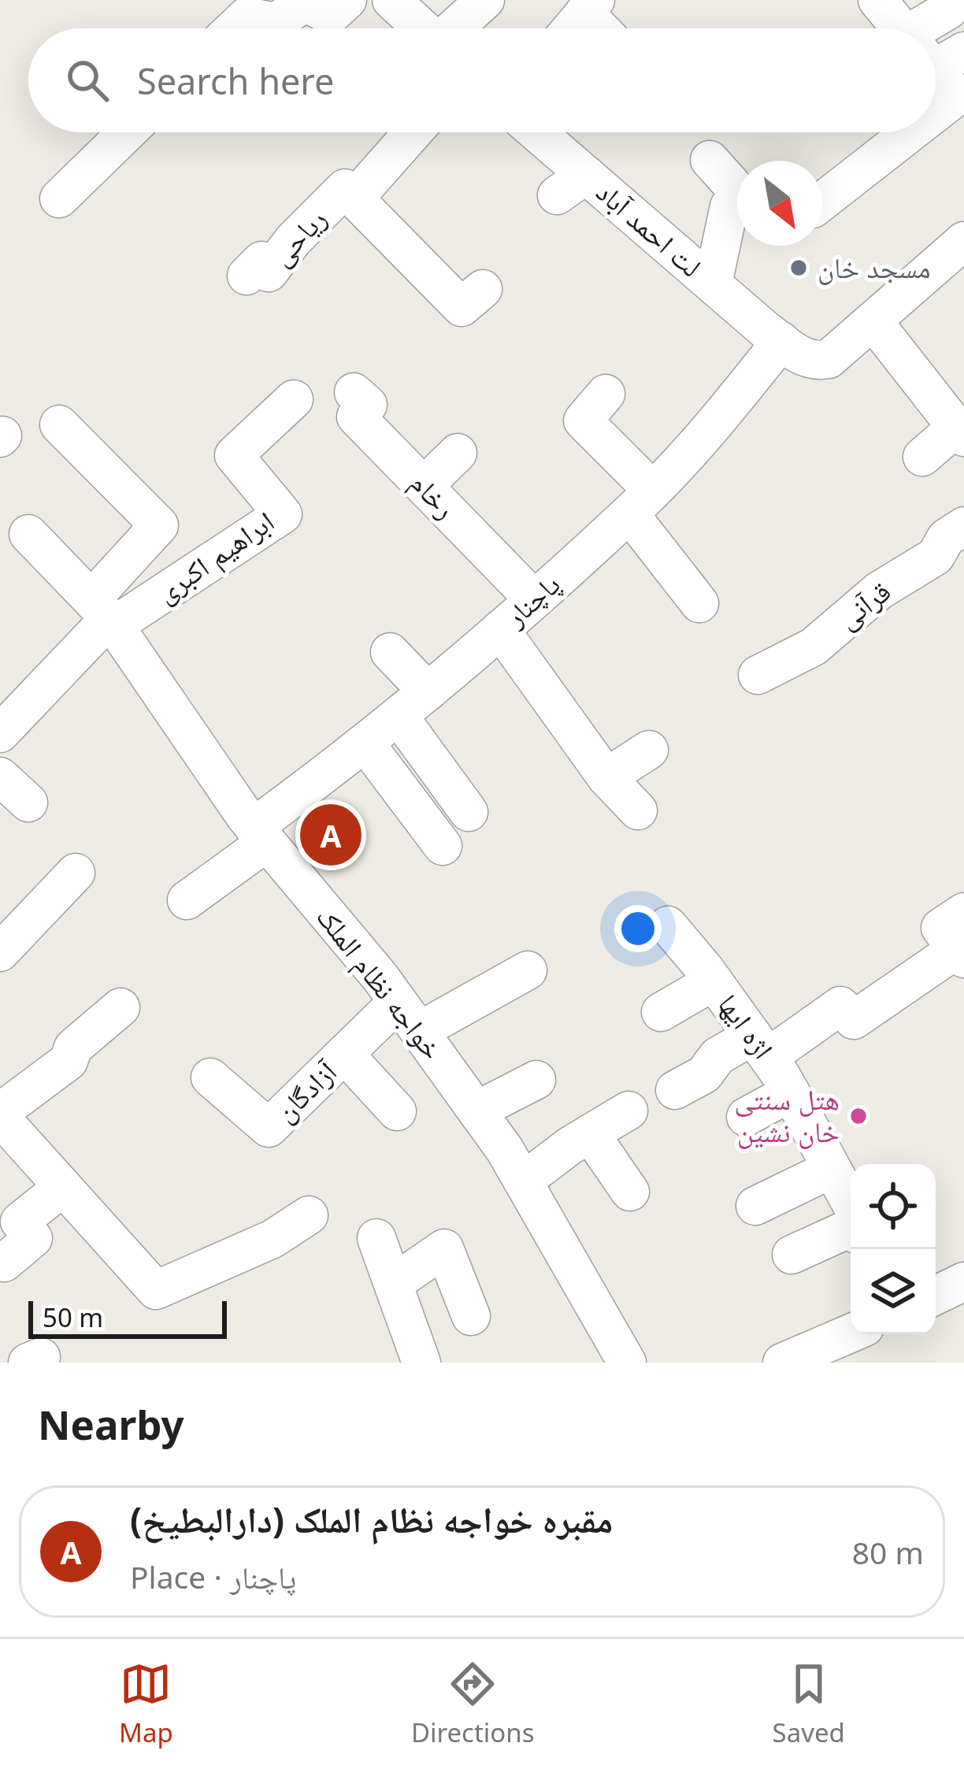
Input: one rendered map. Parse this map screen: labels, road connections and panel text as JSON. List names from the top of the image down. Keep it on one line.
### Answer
{"streets":{"street":["لت احمد آباد","ریاحی","رخام","ابراهیم اکبری","پاچنار","قرآنی","خواجه نظام الملک","اژه ایها","آزادگان"]},"crossings":[["لت احمد آباد","پاچنار"],["رخام","پاچنار"],["ابراهیم اکبری","خواجه نظام الملک"],["پاچنار","خواجه نظام الملک"],["خواجه نظام الملک","آزادگان"]],"places":["مسجد خان","هتل سنتی خان نشین"],"scale_bar":"50 m","north":"bottom right","page":{"search":"Search here","pins":"A","scale":"50 m","heading":"Nearby","list":[{"mark":"A","name":"مقبره خواجه نظام الملک (دارالبطیخ)","note":"Place · پاچنار","value":"80 m"}],"nav":["Map","Directions","Saved"]}}
